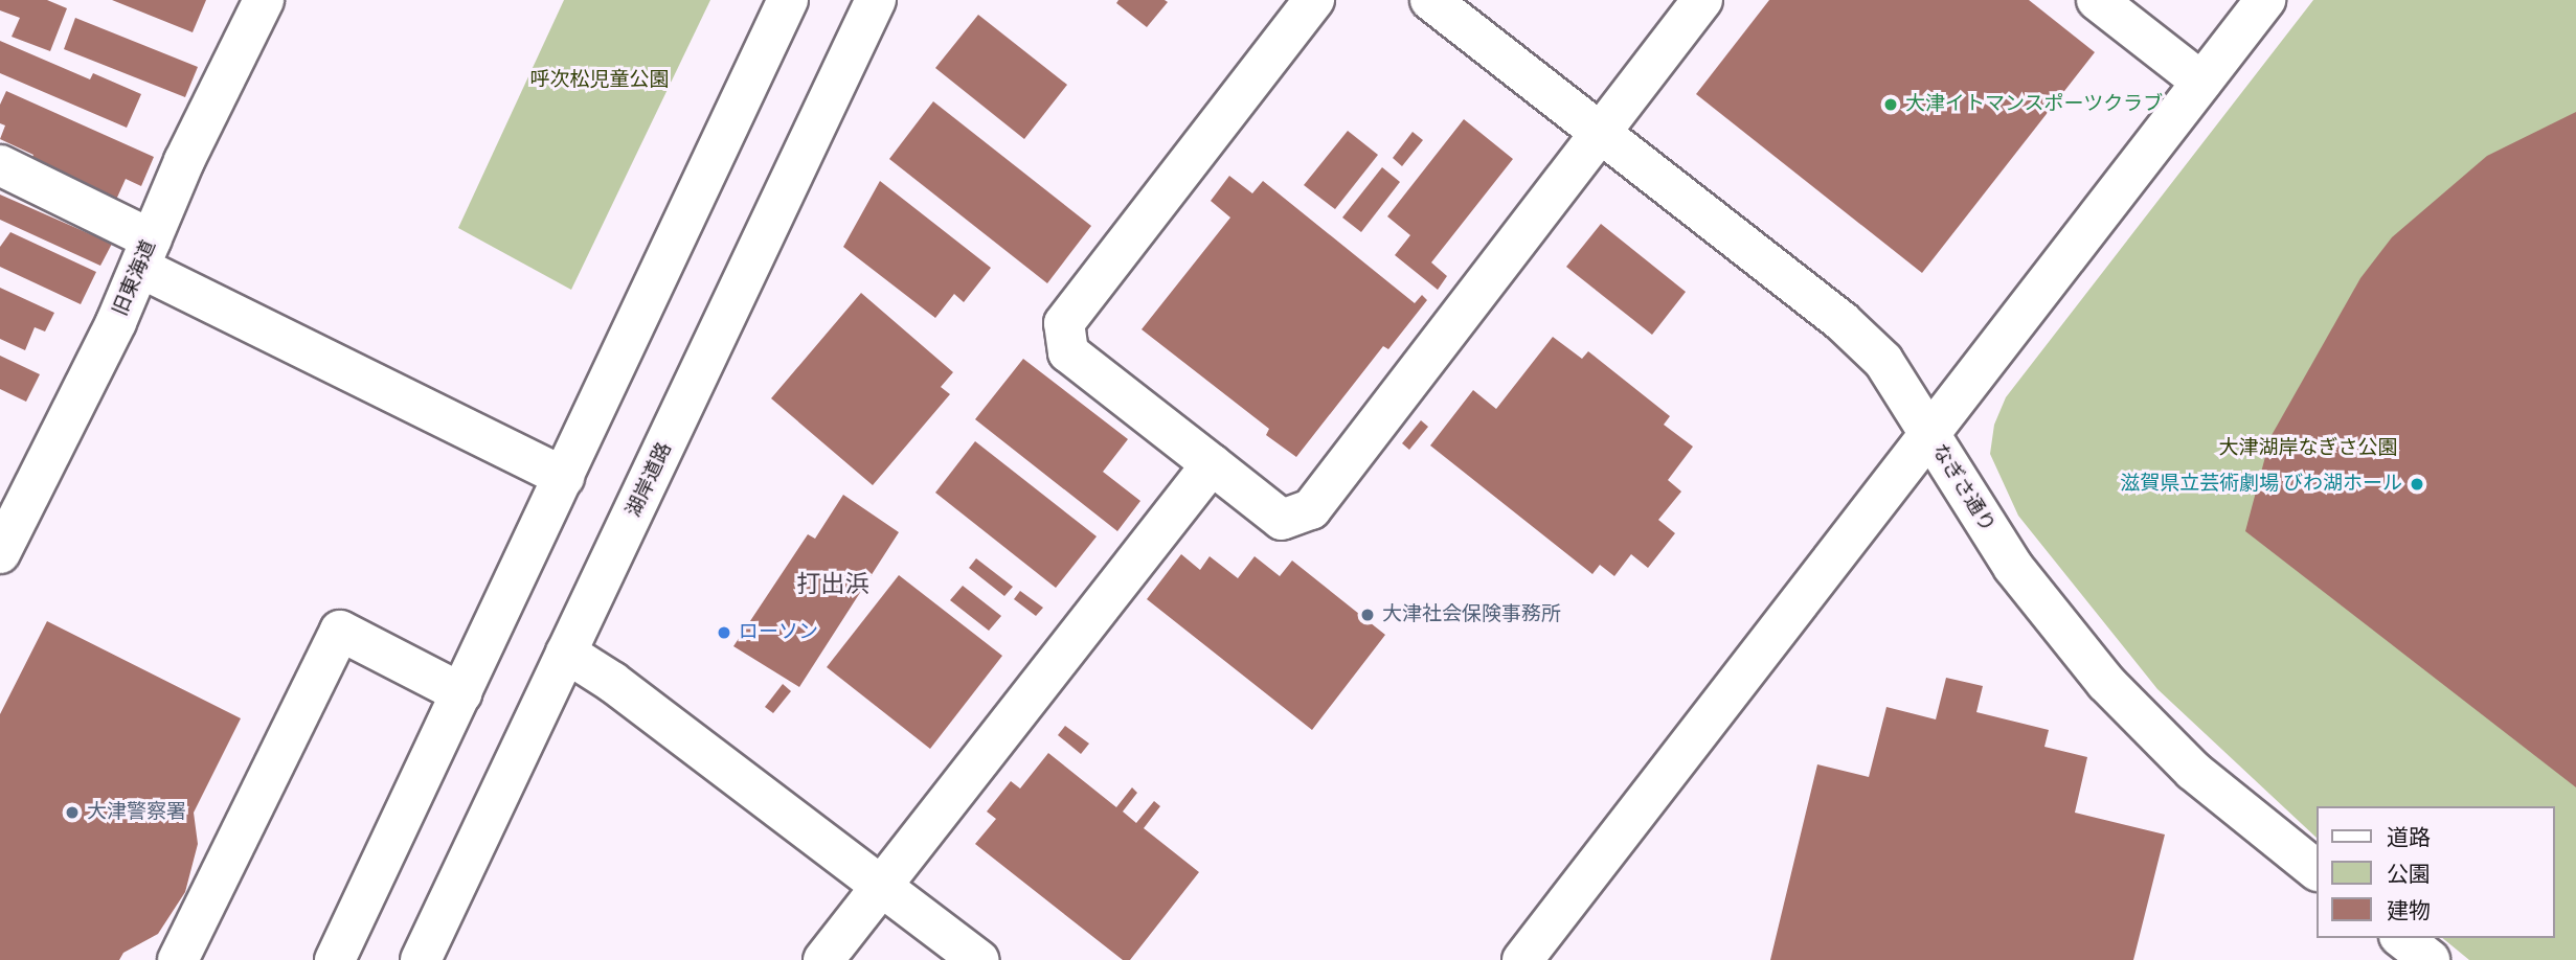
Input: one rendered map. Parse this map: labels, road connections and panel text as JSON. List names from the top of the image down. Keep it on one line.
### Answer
{"streets":{"street":["旧東海道","湖岸道路","なぎさ通り"]},"districts":["打出浜"],"parks":["呼次松児童公園","大津湖岸なぎさ公園"],"places":["大津イトマンスポーツクラブ","滋賀県立芸術劇場 びわ湖ホール","大津社会保険事務所","ローソン","大津警察署"],"legend":["道路","公園","建物"]}
